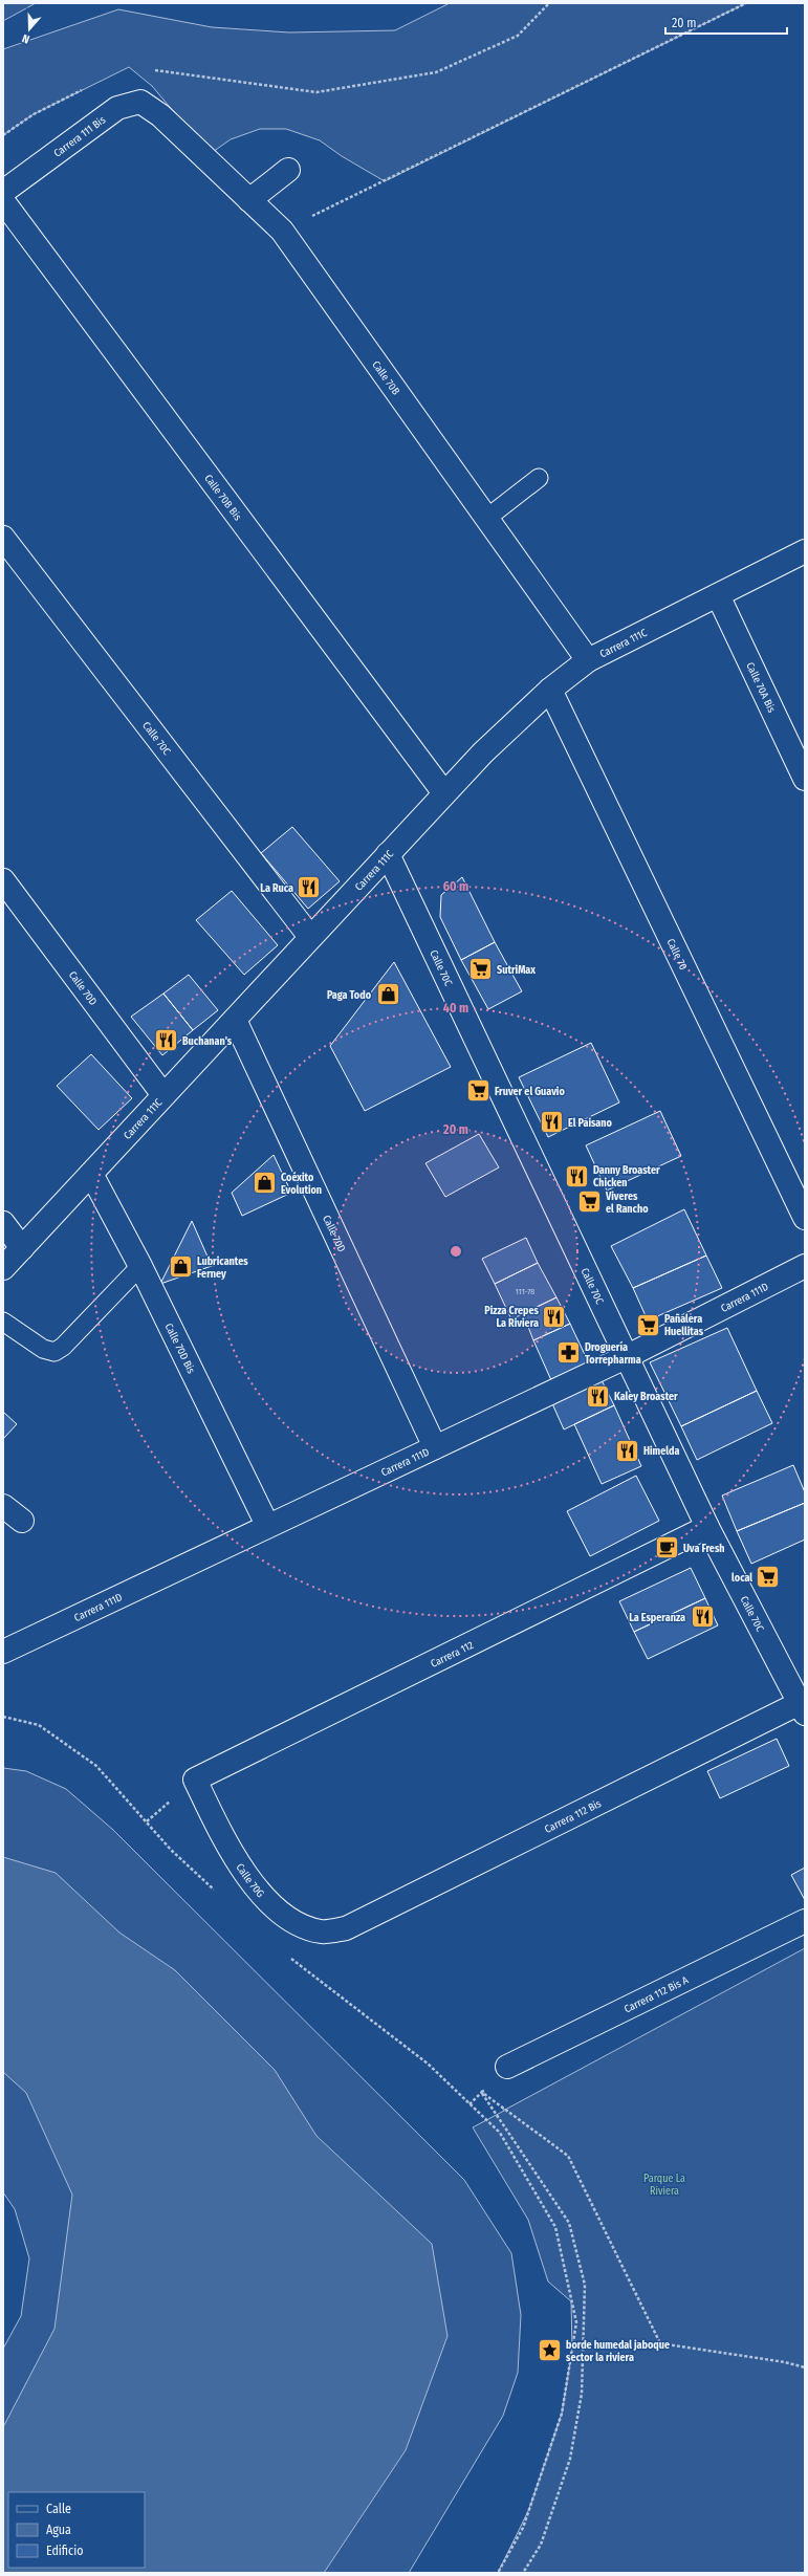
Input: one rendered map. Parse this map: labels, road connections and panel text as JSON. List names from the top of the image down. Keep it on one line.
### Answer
{"streets":{"street":["Carrera 111 Bis","Calle 70B","Calle 70B Bis","Carrera 111C","Calle 70A Bis","Calle 70C","Calle 70","Calle 70D","Carrera 111D","Calle 70D Bis","Carrera 112","Carrera 112 Bis","Calle 70G","Carrera 112 Bis A"]},"crossings":[["Carrera 111 Bis","Calle 70B"],["Calle 70B","Carrera 111C"],["Calle 70B Bis","Carrera 111C"],["Carrera 111C","Calle 70A Bis"],["Carrera 111C","Calle 70C"],["Carrera 111C","Calle 70"],["Carrera 111C","Calle 70D"],["Carrera 111C","Calle 70D Bis"],["Calle 70C","Carrera 111D"],["Calle 70C","Carrera 112"],["Calle 70C","Carrera 112 Bis"],["Calle 70D","Carrera 111D"],["Carrera 111D","Calle 70D Bis"],["Carrera 112","Calle 70G"],["Carrera 112 Bis","Calle 70G"]],"parks":["Parque La Riviera"],"places":{"restaurant":["La Ruca","Buchanan's","El Paisano","Danny Broaster Chicken","Pizza Crepes La Riviera","Kaley Broaster","Himelda","La Esperanza"],"supermarket":["SutriMax","Fruver el Guavio","Viveres el Rancho","Pañalera Huellitas","local"],"shop":["Paga Todo","Coéxito Evolution","Lubricantes Ferney"],"pharmacy":["Droguería Torrepharma"],"cafe":["Uva Fresh"],"place":["borde humedal jaboque sector la riviera"]},"house_numbers":["111-78"],"legend":["Calle","Agua","Edificio"],"scale_bar":"20 m","north":"bottom","rings":["60 m","40 m","20 m"]}
